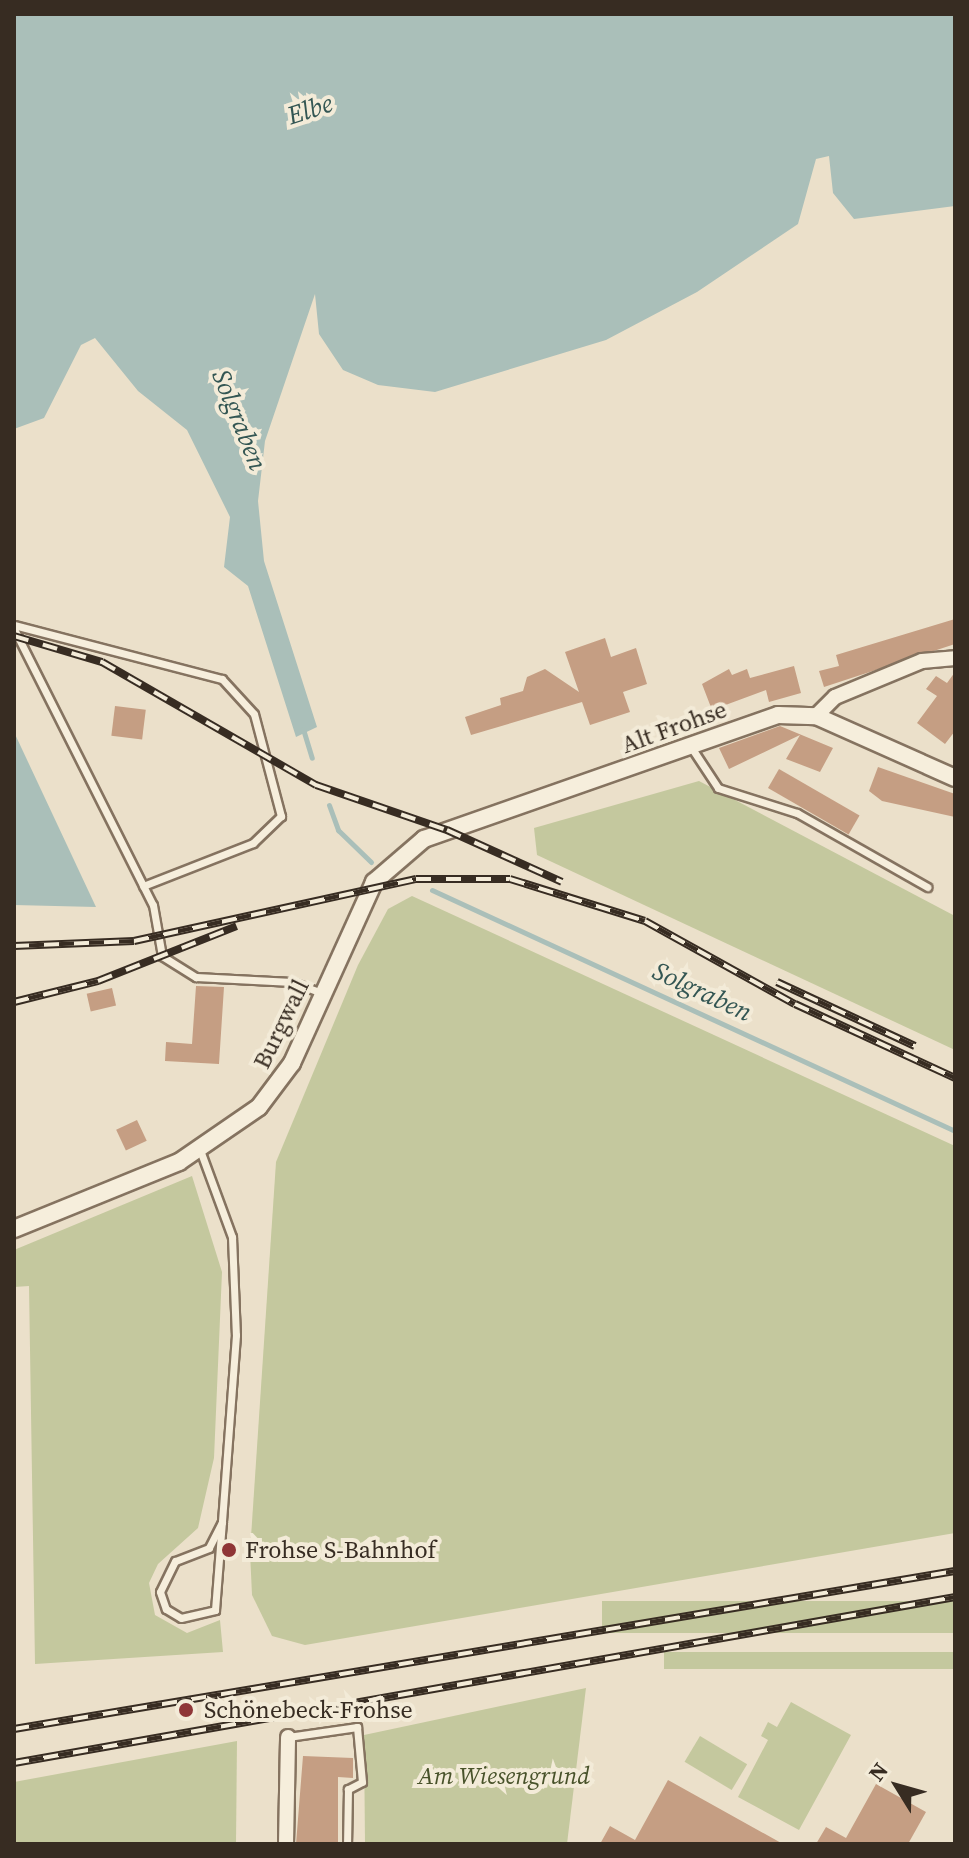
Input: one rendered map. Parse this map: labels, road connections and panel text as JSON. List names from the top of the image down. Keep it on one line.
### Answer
{"streets":{"street":["Alt Frohse","Burgwall"]},"crossings":[["Alt Frohse","Burgwall"]],"water":["Elbe","Solgraben"],"parks":["Am Wiesengrund"],"places":["Frohse S-Bahnhof","Schönebeck-Frohse"],"north":"top left"}
